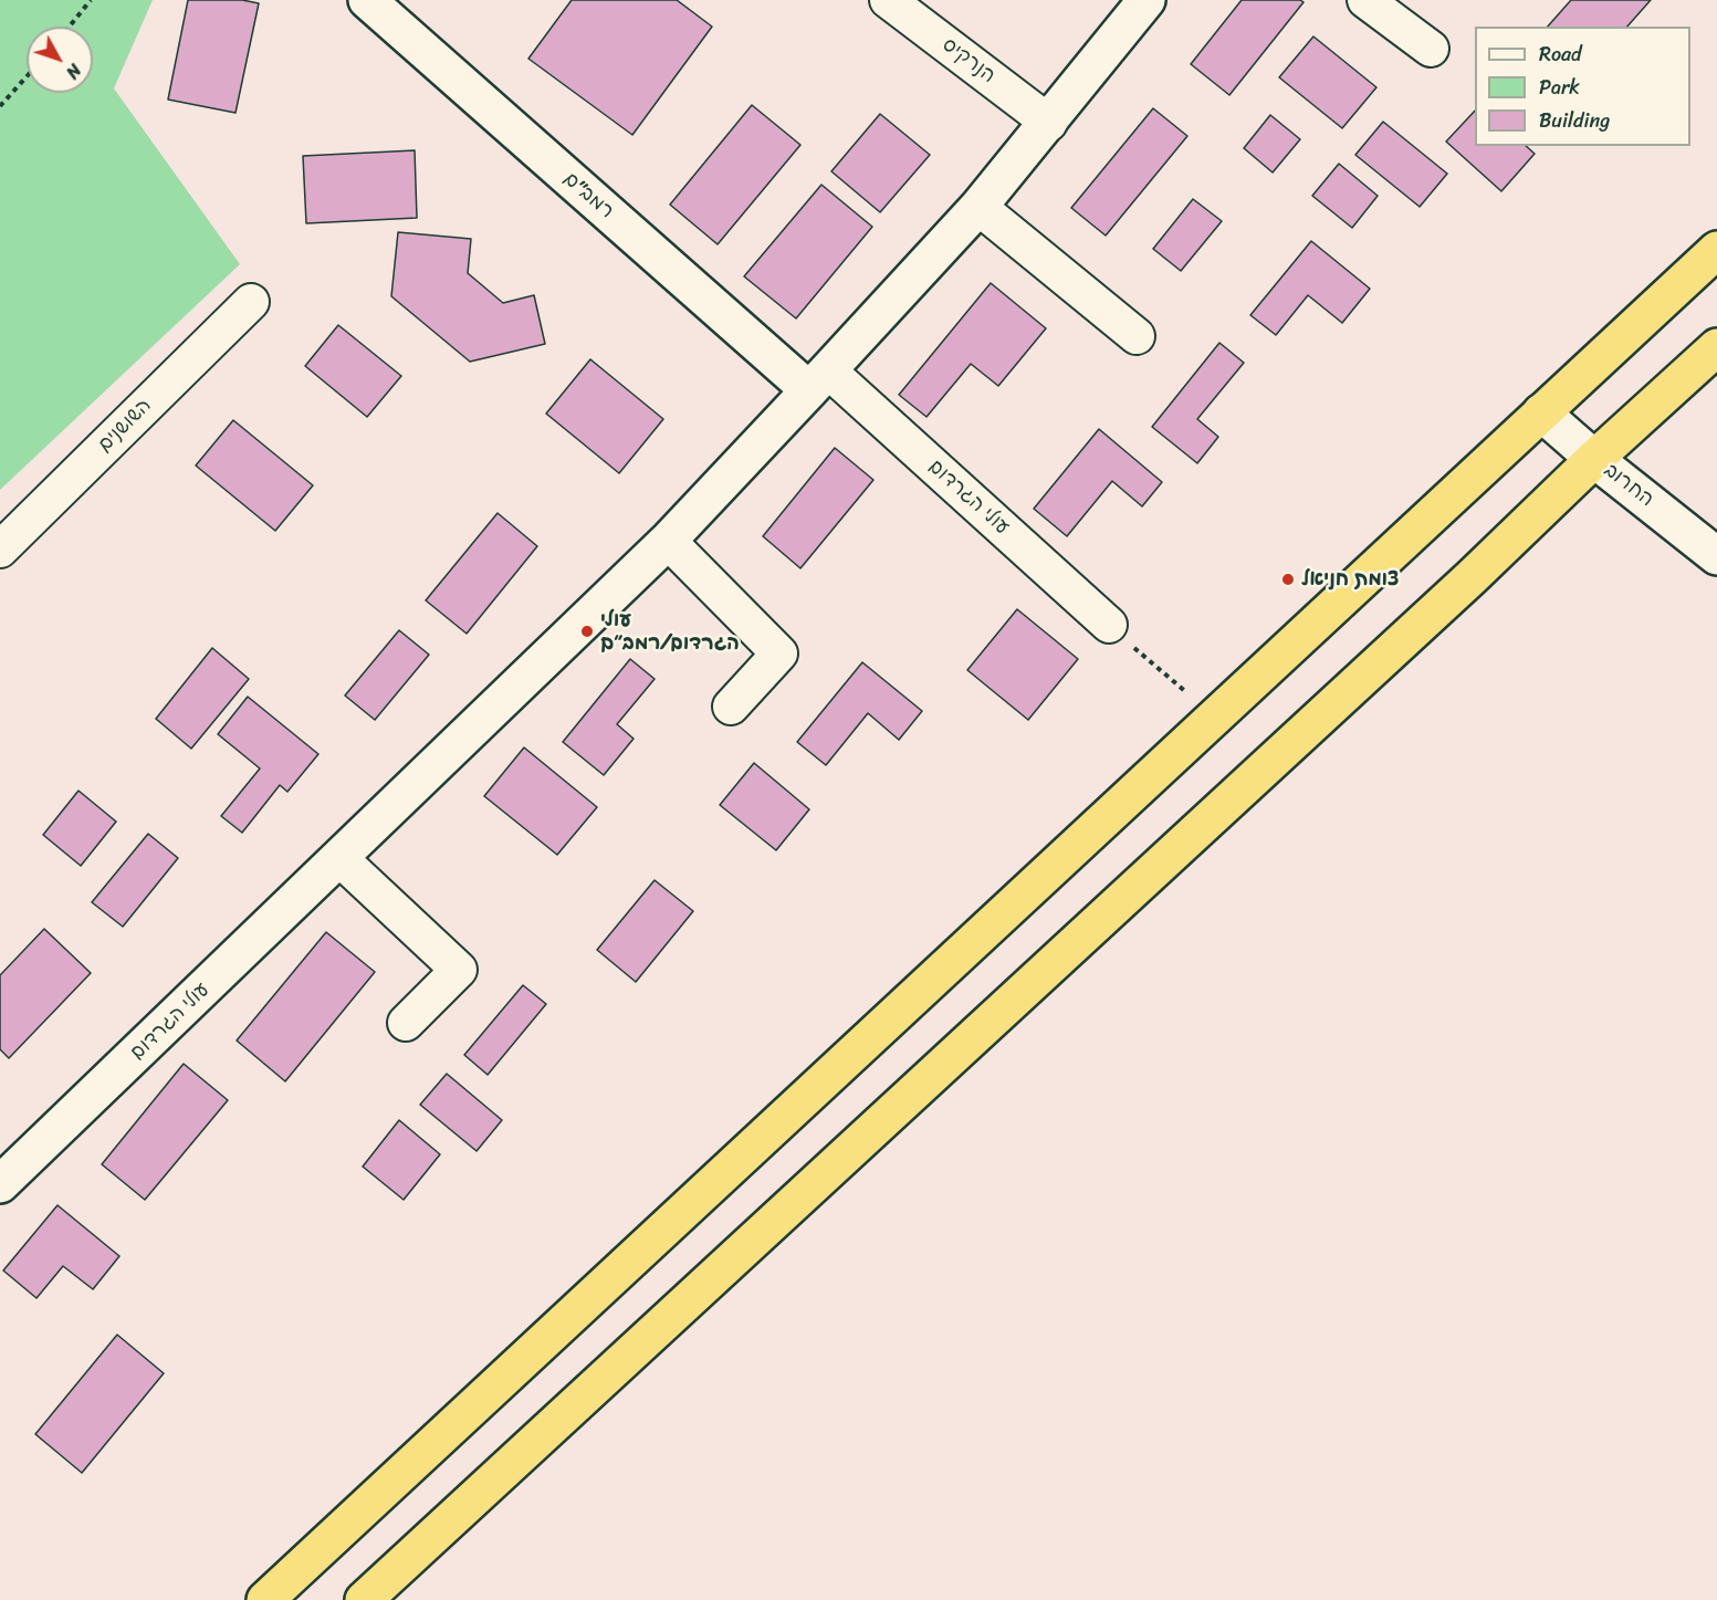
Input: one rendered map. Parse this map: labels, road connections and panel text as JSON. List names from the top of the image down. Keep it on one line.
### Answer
{"streets":{"street":["הנרקיס","רמב\"ם","השושנים","החרוב","עולי הגרדום"]},"crossings":[["הנרקיס","עולי הגרדום"],["רמב\"ם","עולי הגרדום"]],"places":["צומת חניאל","עולי הגרדום/רמב״ם"],"legend":["Road","Park","Building"],"north":"bottom right"}
